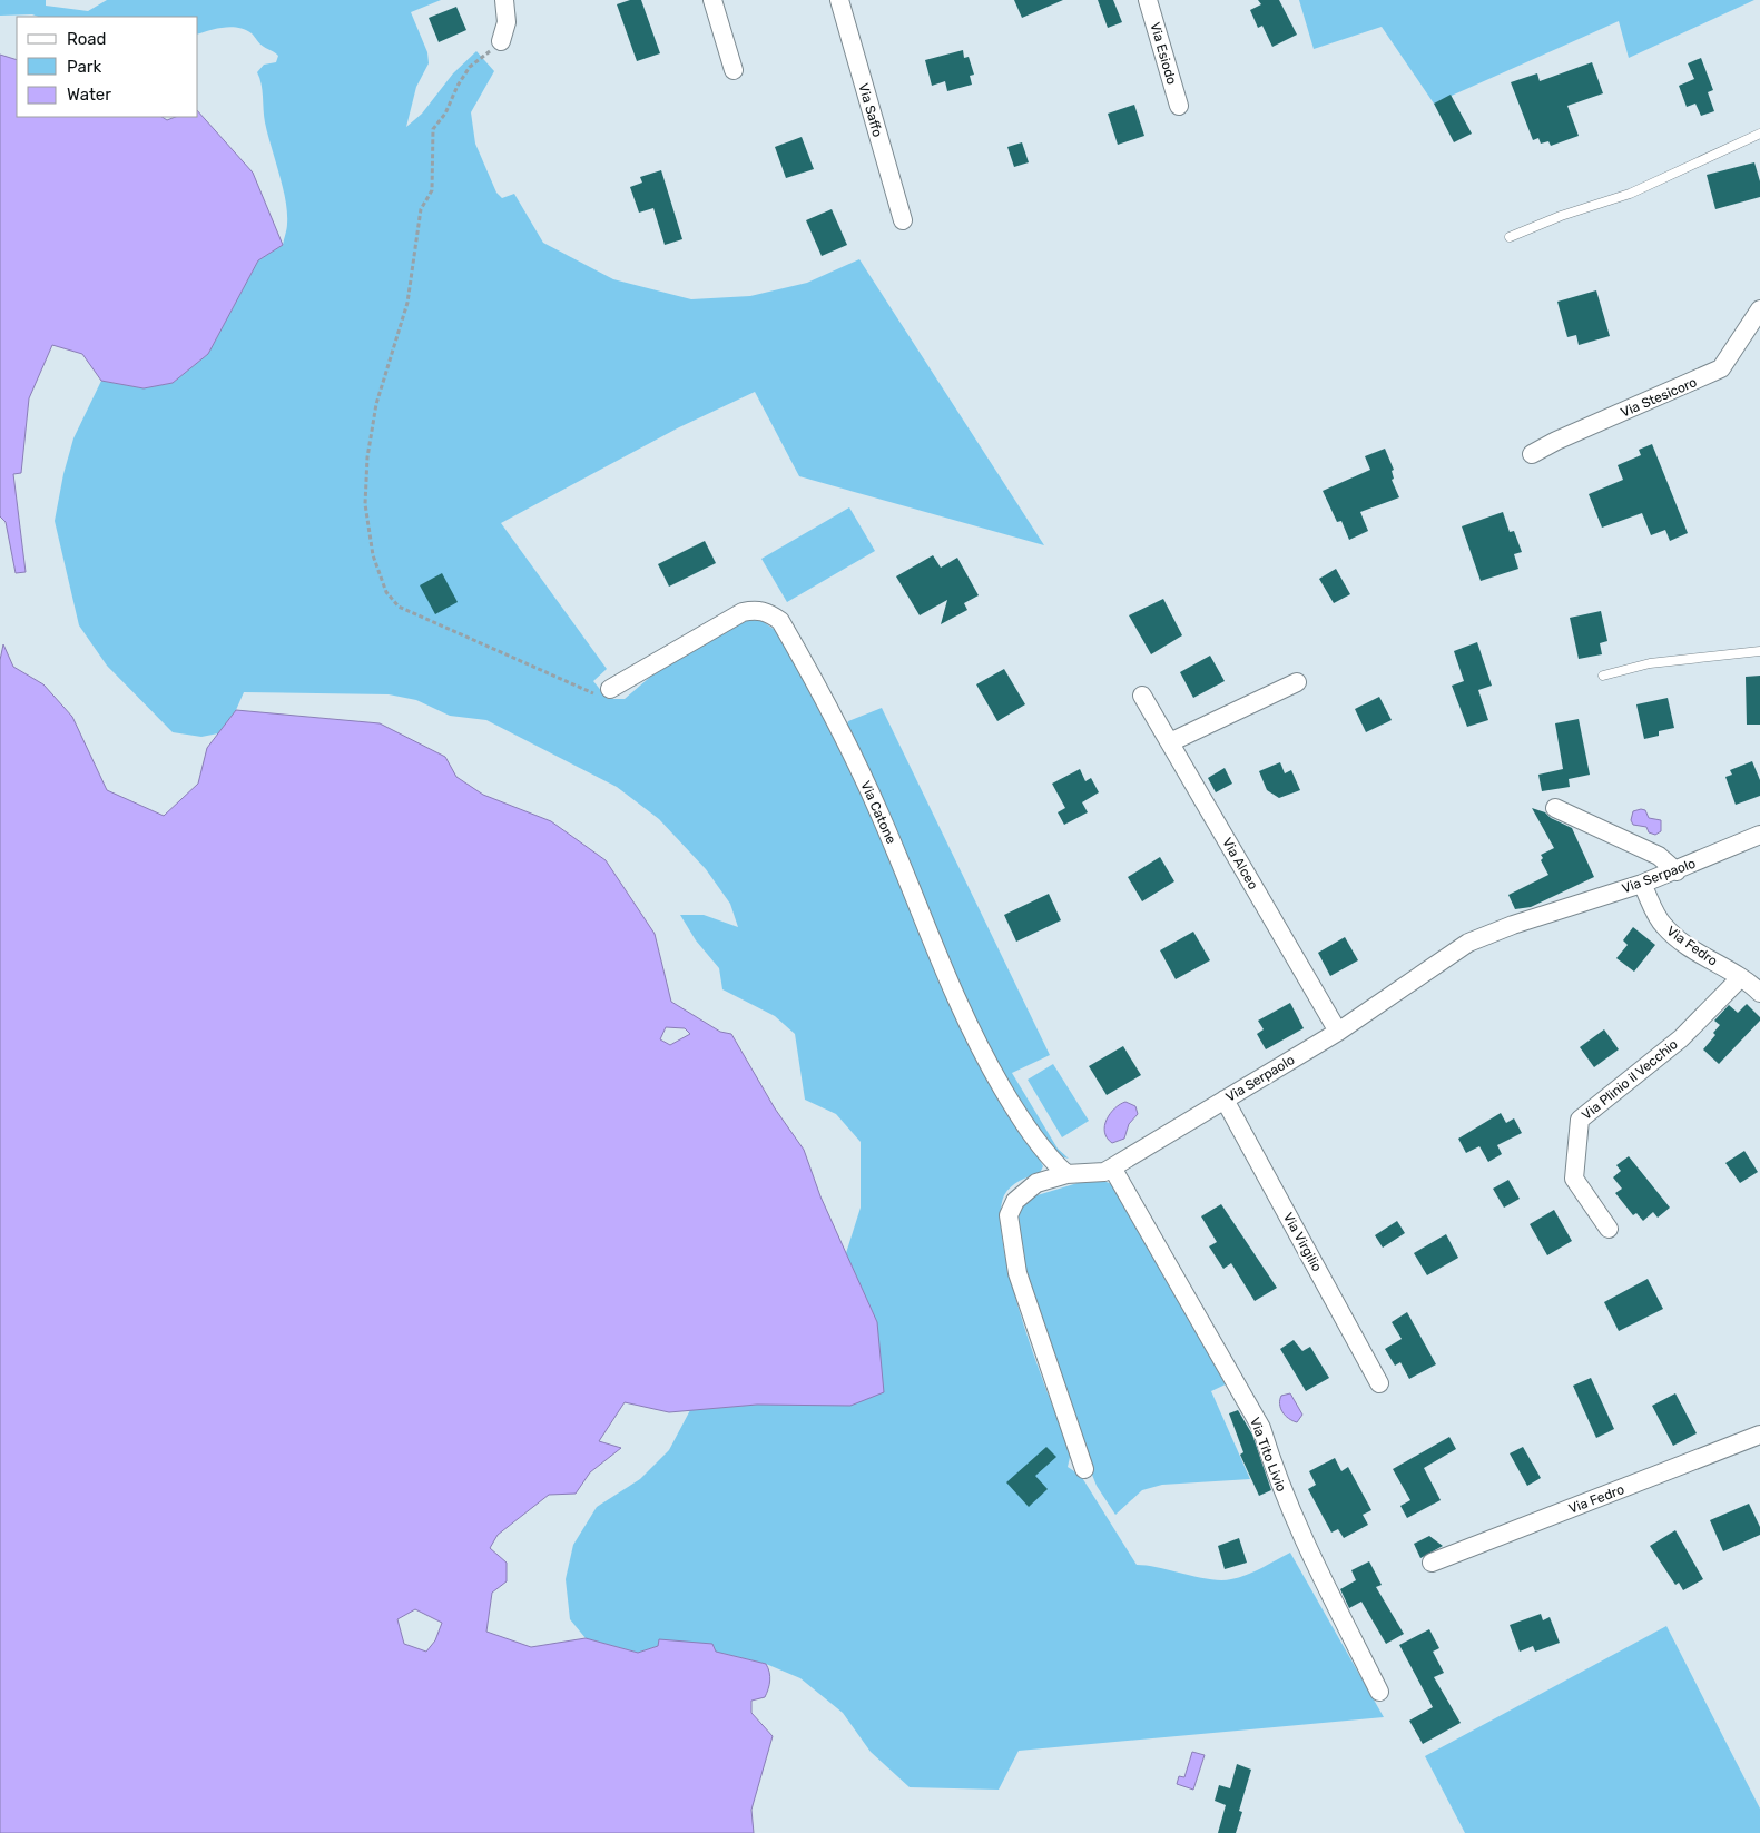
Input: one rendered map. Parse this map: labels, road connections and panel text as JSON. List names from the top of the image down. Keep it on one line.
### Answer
{"streets":{"street":["Via Esiodo","Via Saffo","Via Stesicoro","Via Catone","Via Alceo","Via Serpaolo","Via Fedro","Via Plinio il Vecchio","Via Virgilio","Via Tito Livio"]},"crossings":[["Via Catone","Via Serpaolo"],["Via Alceo","Via Serpaolo"],["Via Serpaolo","Via Fedro"],["Via Serpaolo","Via Virgilio"],["Via Serpaolo","Via Tito Livio"],["Via Fedro","Via Plinio il Vecchio"]],"legend":["Road","Park","Water"]}
